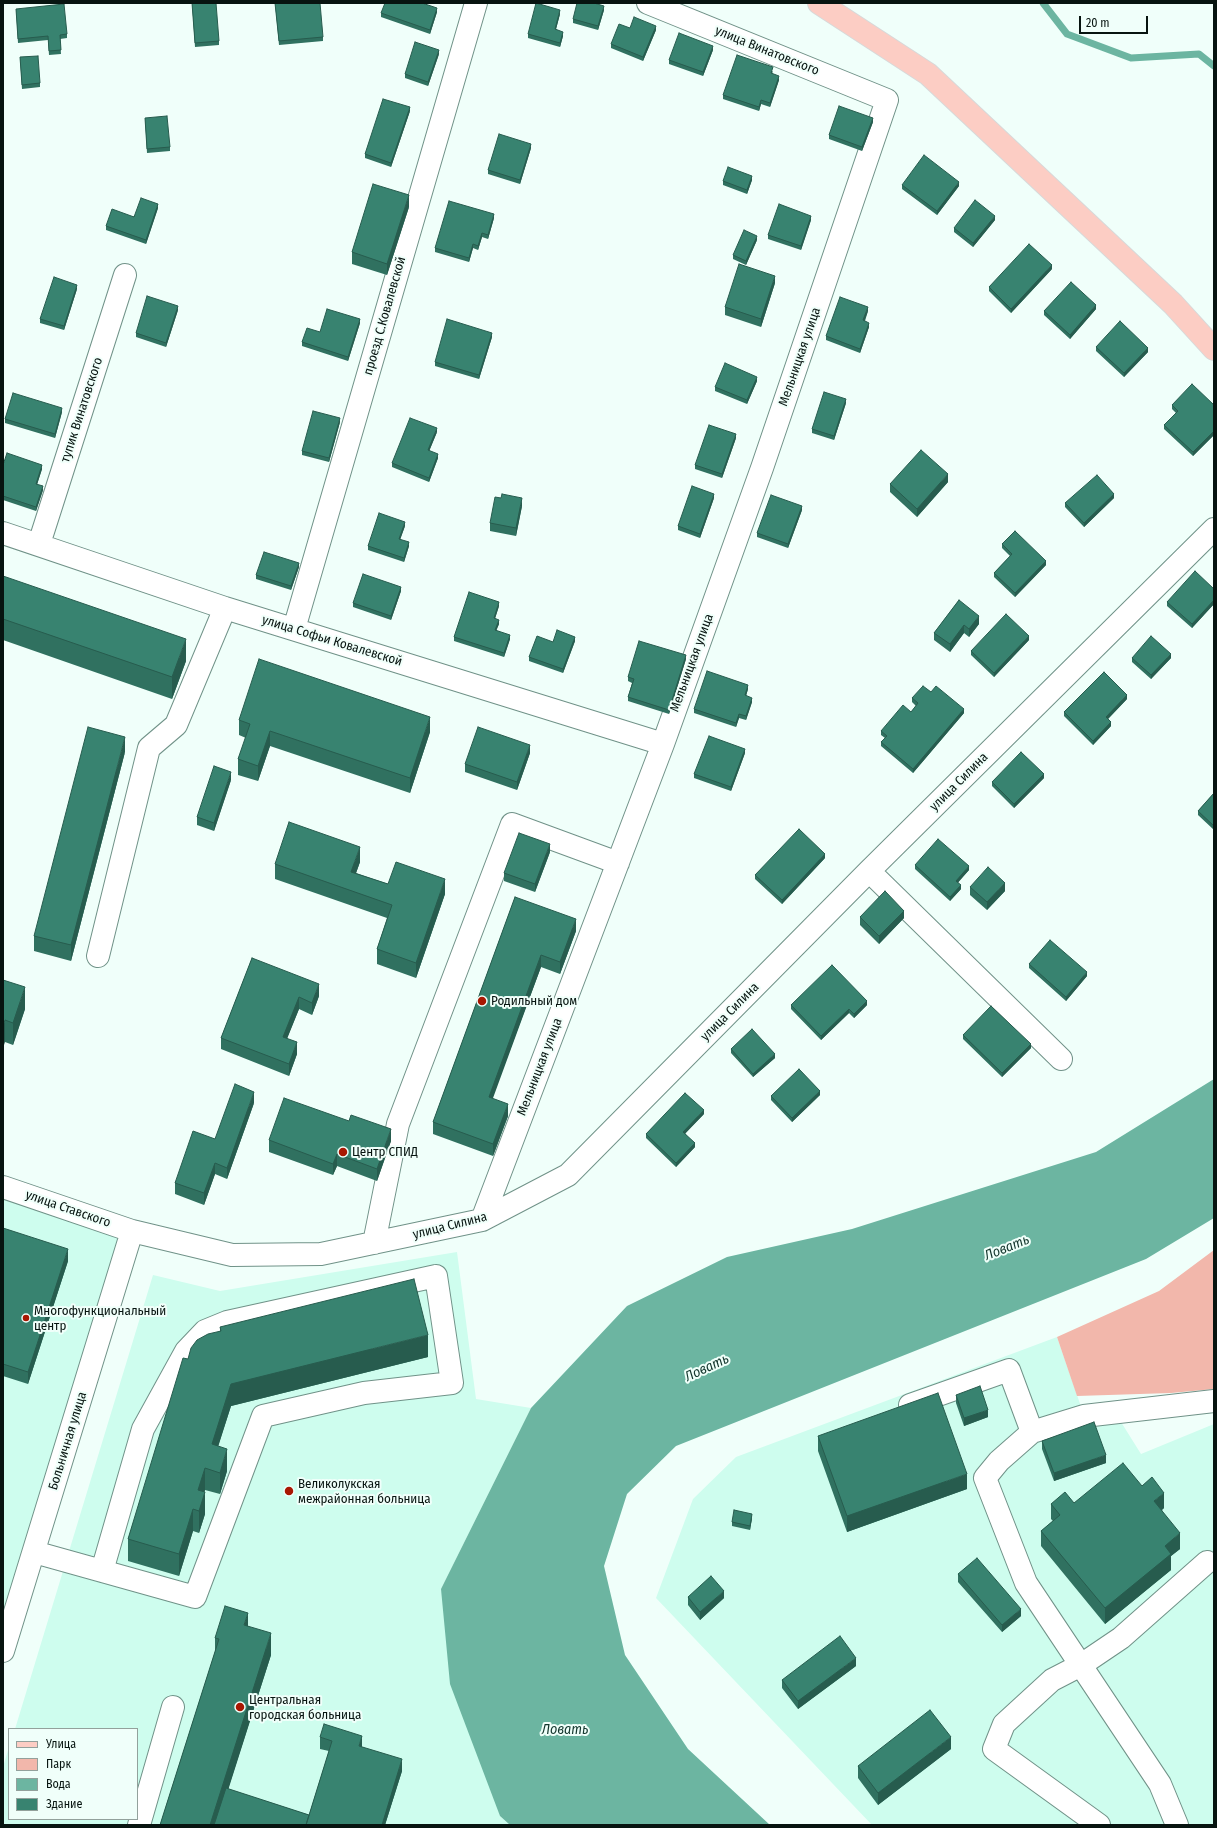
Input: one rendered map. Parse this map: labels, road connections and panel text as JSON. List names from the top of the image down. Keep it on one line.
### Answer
{"streets":{"street":["улица Винатовского","проезд С.Ковалевской","Мельницкая улица","тупик Винатовского","улица Софьи Ковалевской","улица Силина","улица Ставского","Больничная улица"]},"crossings":[["улица Винатовского","Мельницкая улица"],["проезд С.Ковалевской","улица Софьи Ковалевской"],["Мельницкая улица","улица Софьи Ковалевской"],["Мельницкая улица","улица Силина"],["тупик Винатовского","улица Софьи Ковалевской"],["улица Силина","улица Ставского"],["улица Силина","Больничная улица"],["улица Ставского","Больничная улица"]],"water":["Ловать"],"places":["Родильный дом","Центр СПИД","Многофункциональный центр","Великолукская межрайонная больница","Центральная городская больница"],"legend":["Улица","Парк","Вода","Здание"],"scale_bar":"20 m"}
